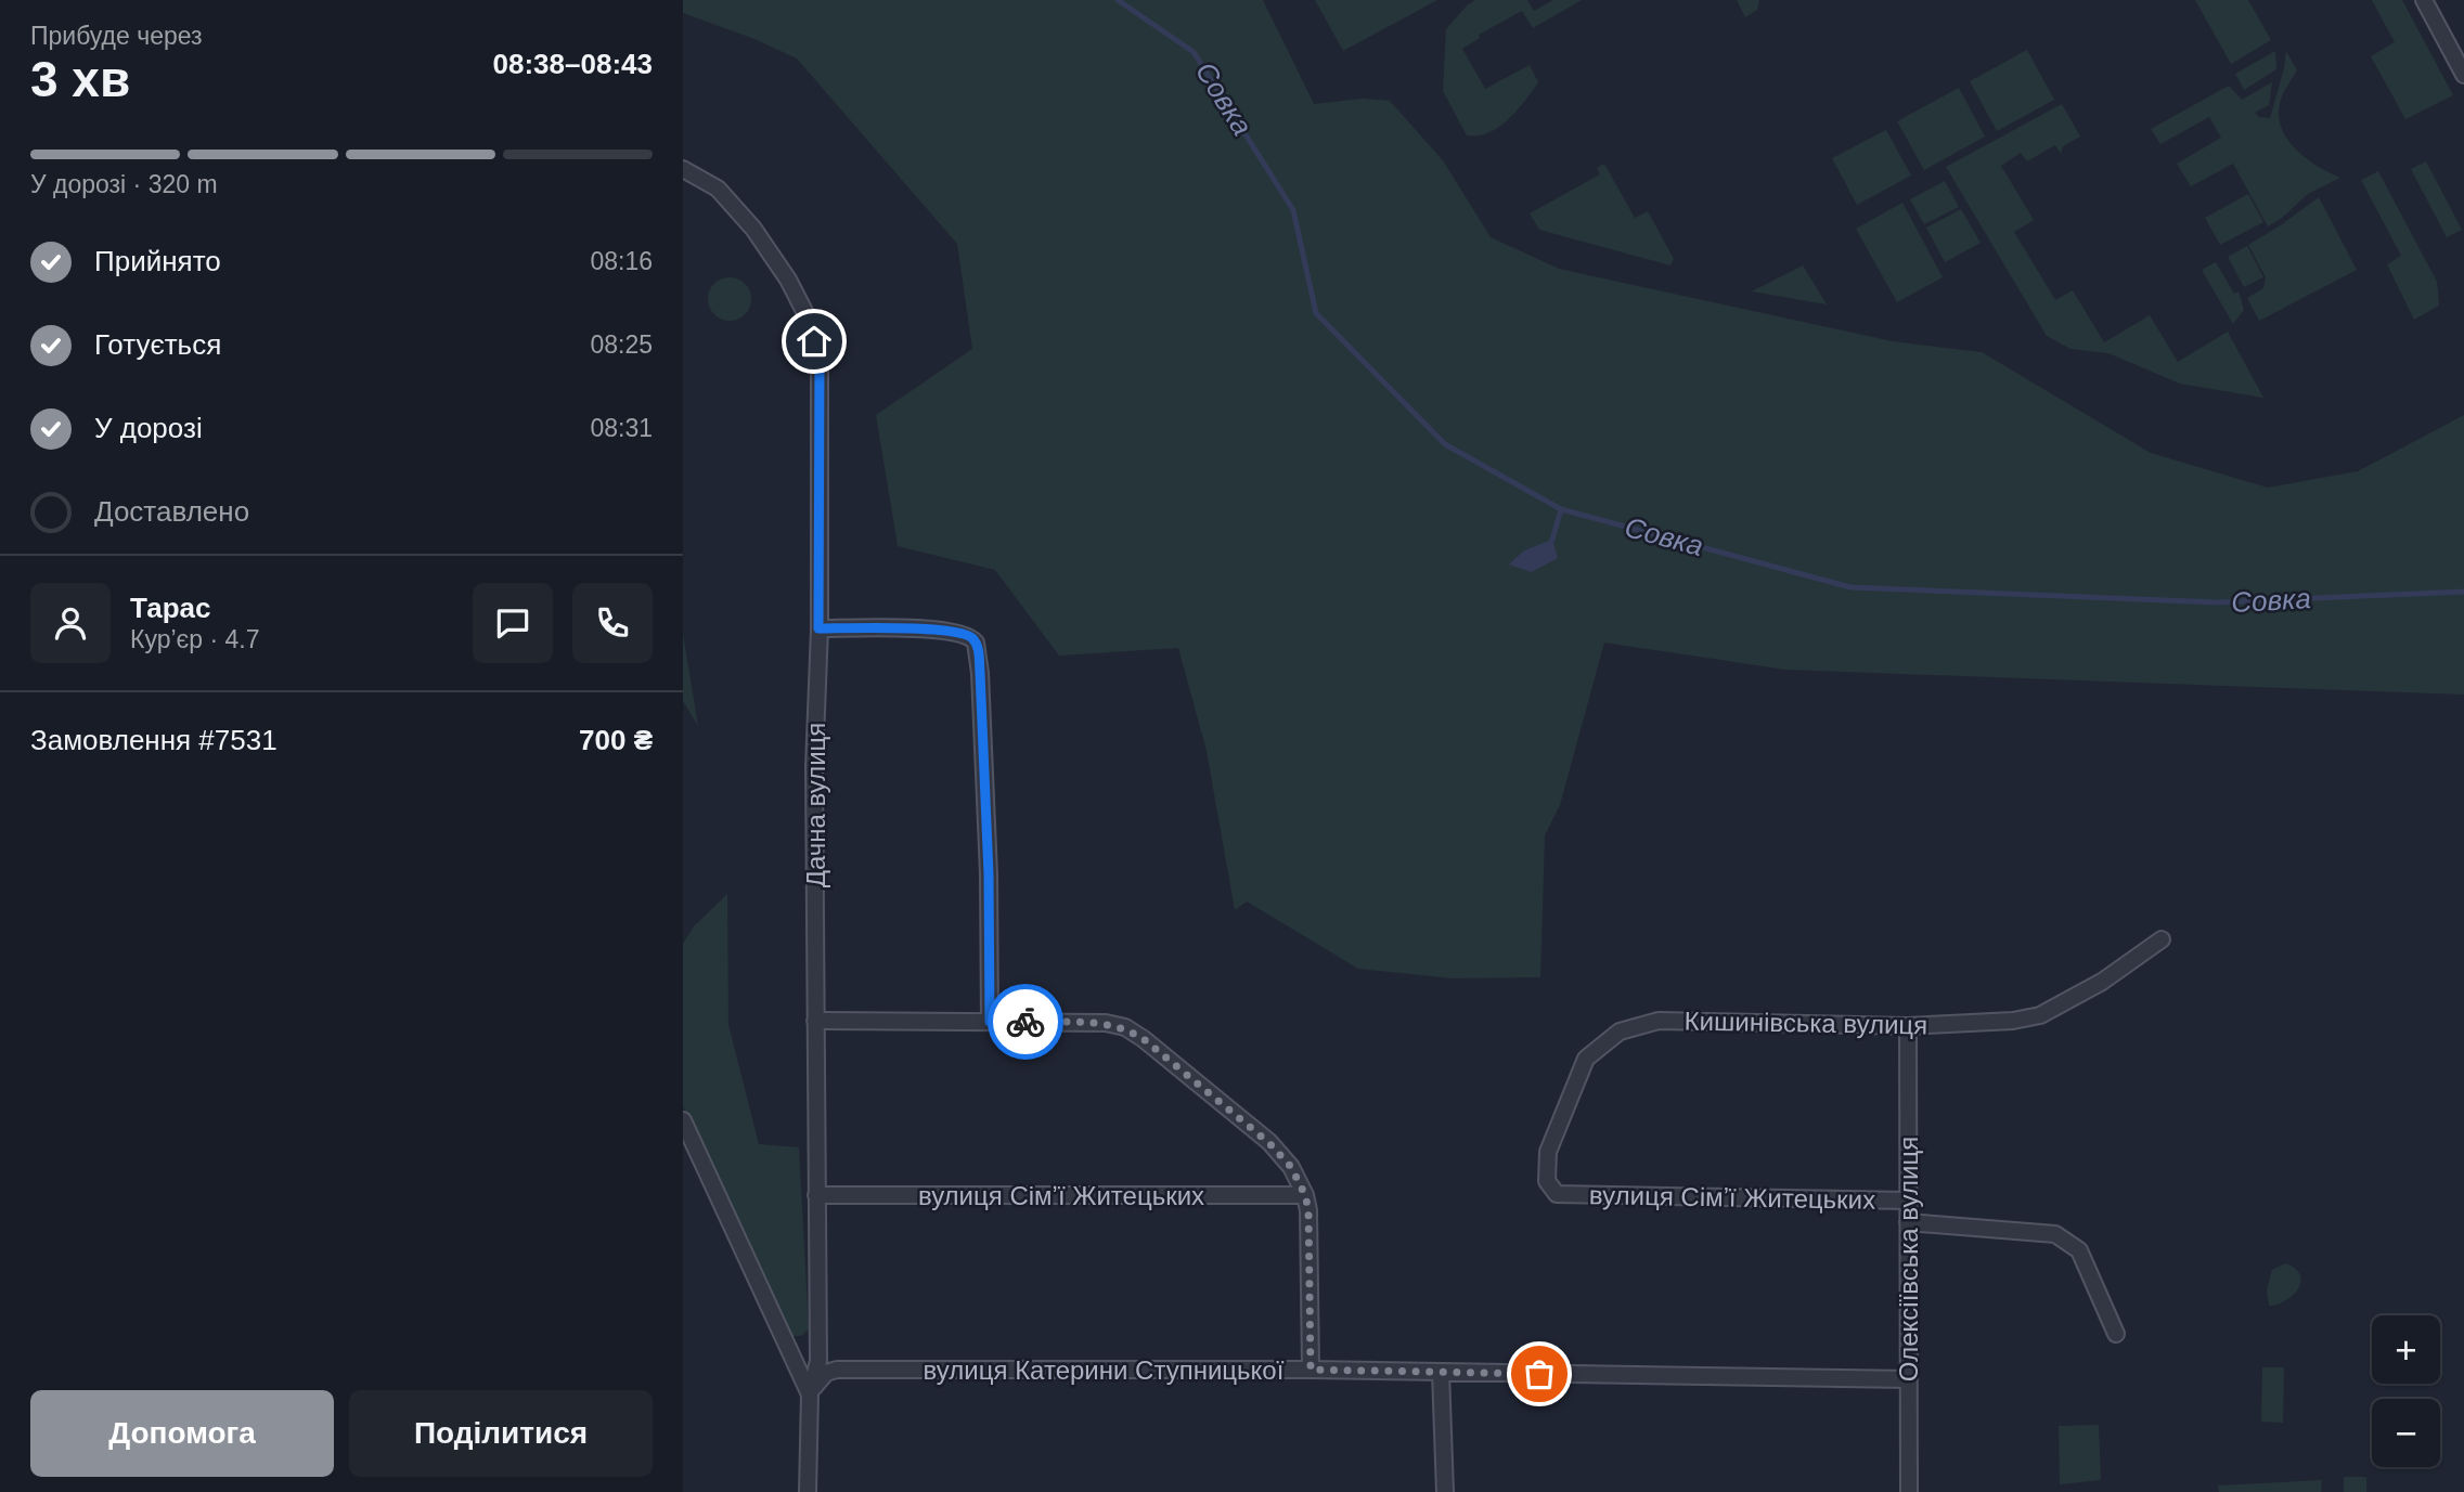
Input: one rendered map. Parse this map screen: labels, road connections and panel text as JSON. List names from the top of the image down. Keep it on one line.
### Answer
{"streets":{"street":["Дачна вулиця","Кишинівська вулиця","вулиця Сімʼї Житецьких","Олексіївська вулиця","вулиця Катерини Ступницької"]},"crossings":[["Дачна вулиця","вулиця Сімʼї Житецьких"],["Дачна вулиця","вулиця Катерини Ступницької"],["Кишинівська вулиця","вулиця Сімʼї Житецьких"],["Кишинівська вулиця","Олексіївська вулиця"],["вулиця Сімʼї Житецьких","Олексіївська вулиця"],["Олексіївська вулиця","вулиця Катерини Ступницької"]],"water":["Совка"],"page":{"heading":["3 хв","Прибуде через","08:38–08:43"],"panel":["Тарас","Кур’єр · 4.7","Замовлення #7531","700 ₴"],"bar":"У дорозі · 320 m","list":[["Прийнято","08:16"],["Готується","08:25"],["У дорозі","08:31"],"Доставлено"],"map_buttons":["+","−"],"buttons":["Допомога","Поділитися"]}}
